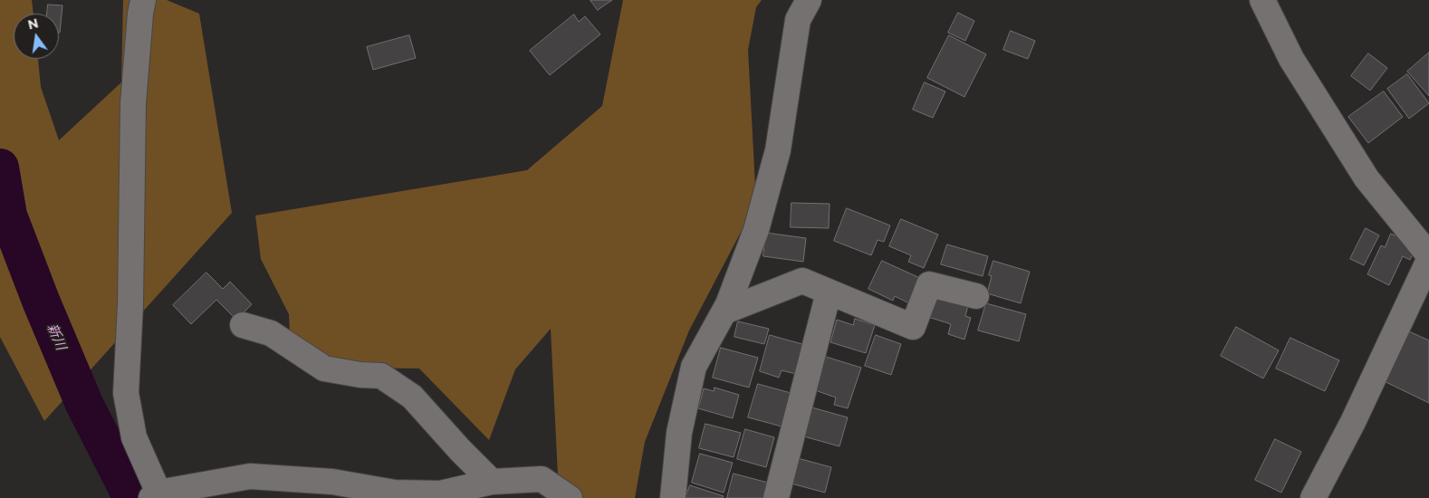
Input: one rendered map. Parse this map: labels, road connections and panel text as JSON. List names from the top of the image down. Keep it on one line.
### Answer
{"water":["新川"],"north":"top"}
